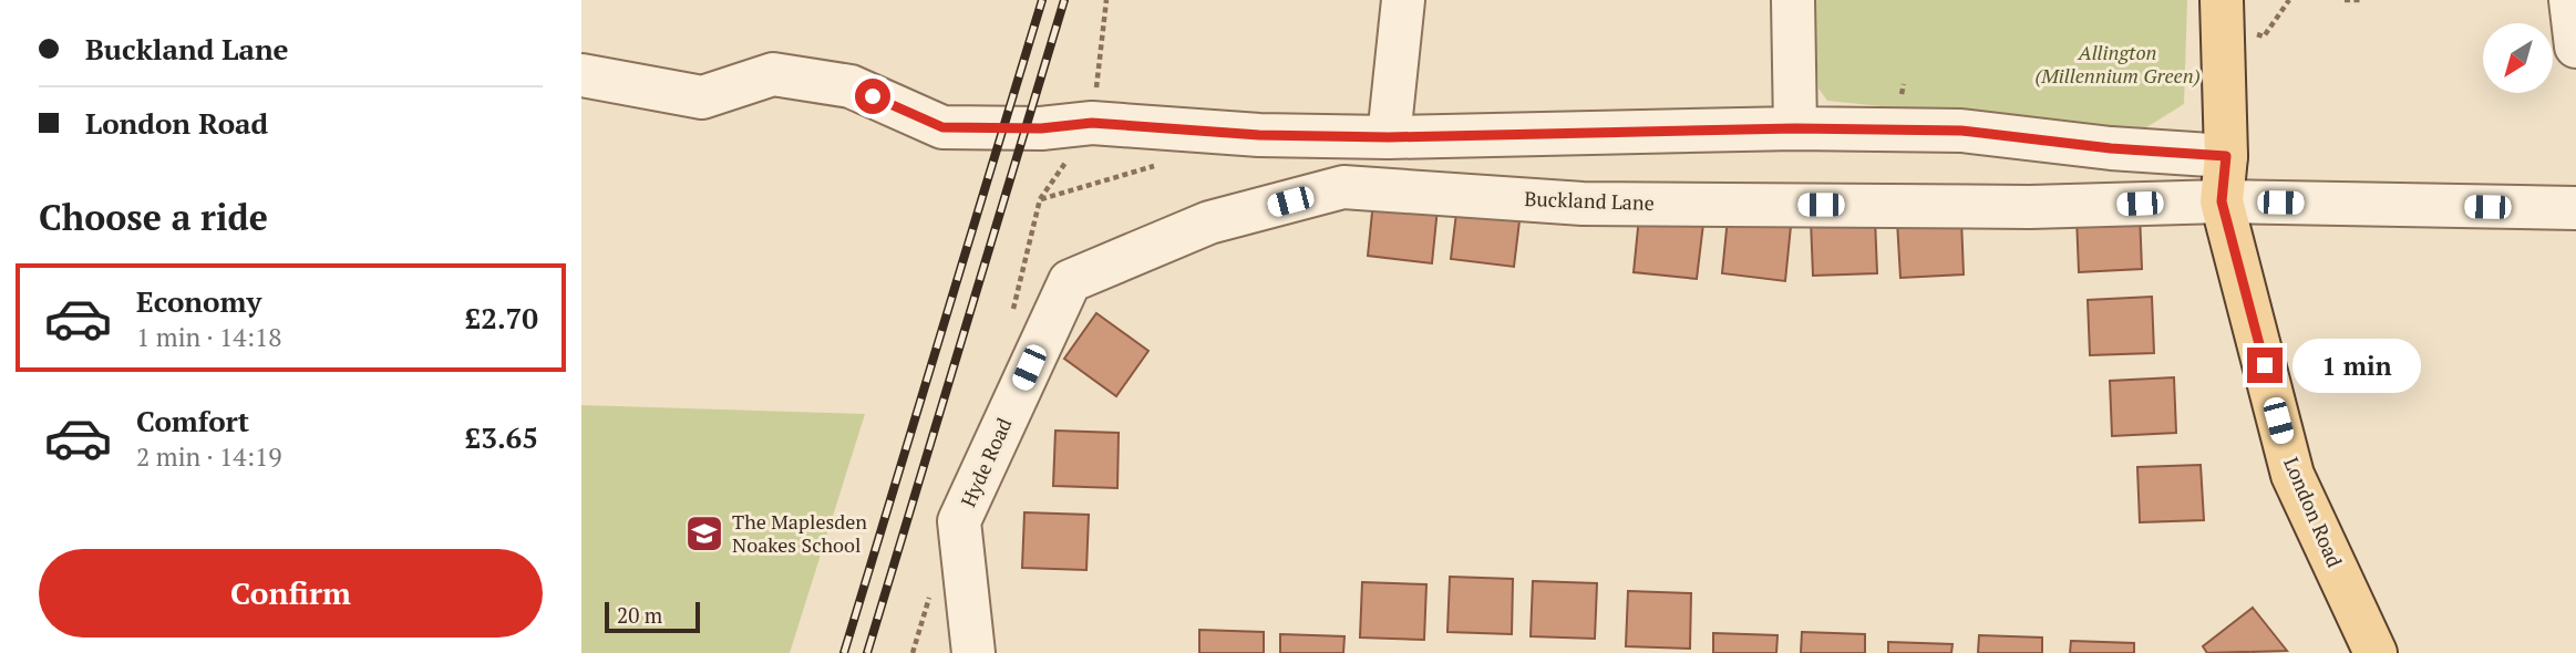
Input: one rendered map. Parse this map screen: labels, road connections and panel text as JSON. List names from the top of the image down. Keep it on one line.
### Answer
{"streets":{"main road":["London Road"],"street":["Buckland Lane","Hyde Road"]},"crossings":[["Buckland Lane","Hyde Road"],["Buckland Lane","London Road"]],"parks":["Allington (Millennium Green)"],"places":{"school or university":["The Maplesden Noakes School"]},"scale_bar":"20 m","north":"bottom left","page":{"banner":["Buckland Lane","London Road"],"heading":"Choose a ride","list":[{"name":"Economy","note":"1 min · 14:18","value":"£2.70"},{"name":"Comfort","note":"2 min · 14:19","value":"£3.65"}],"bubble":"1 min","buttons":"Confirm","scale":"20 m"}}
